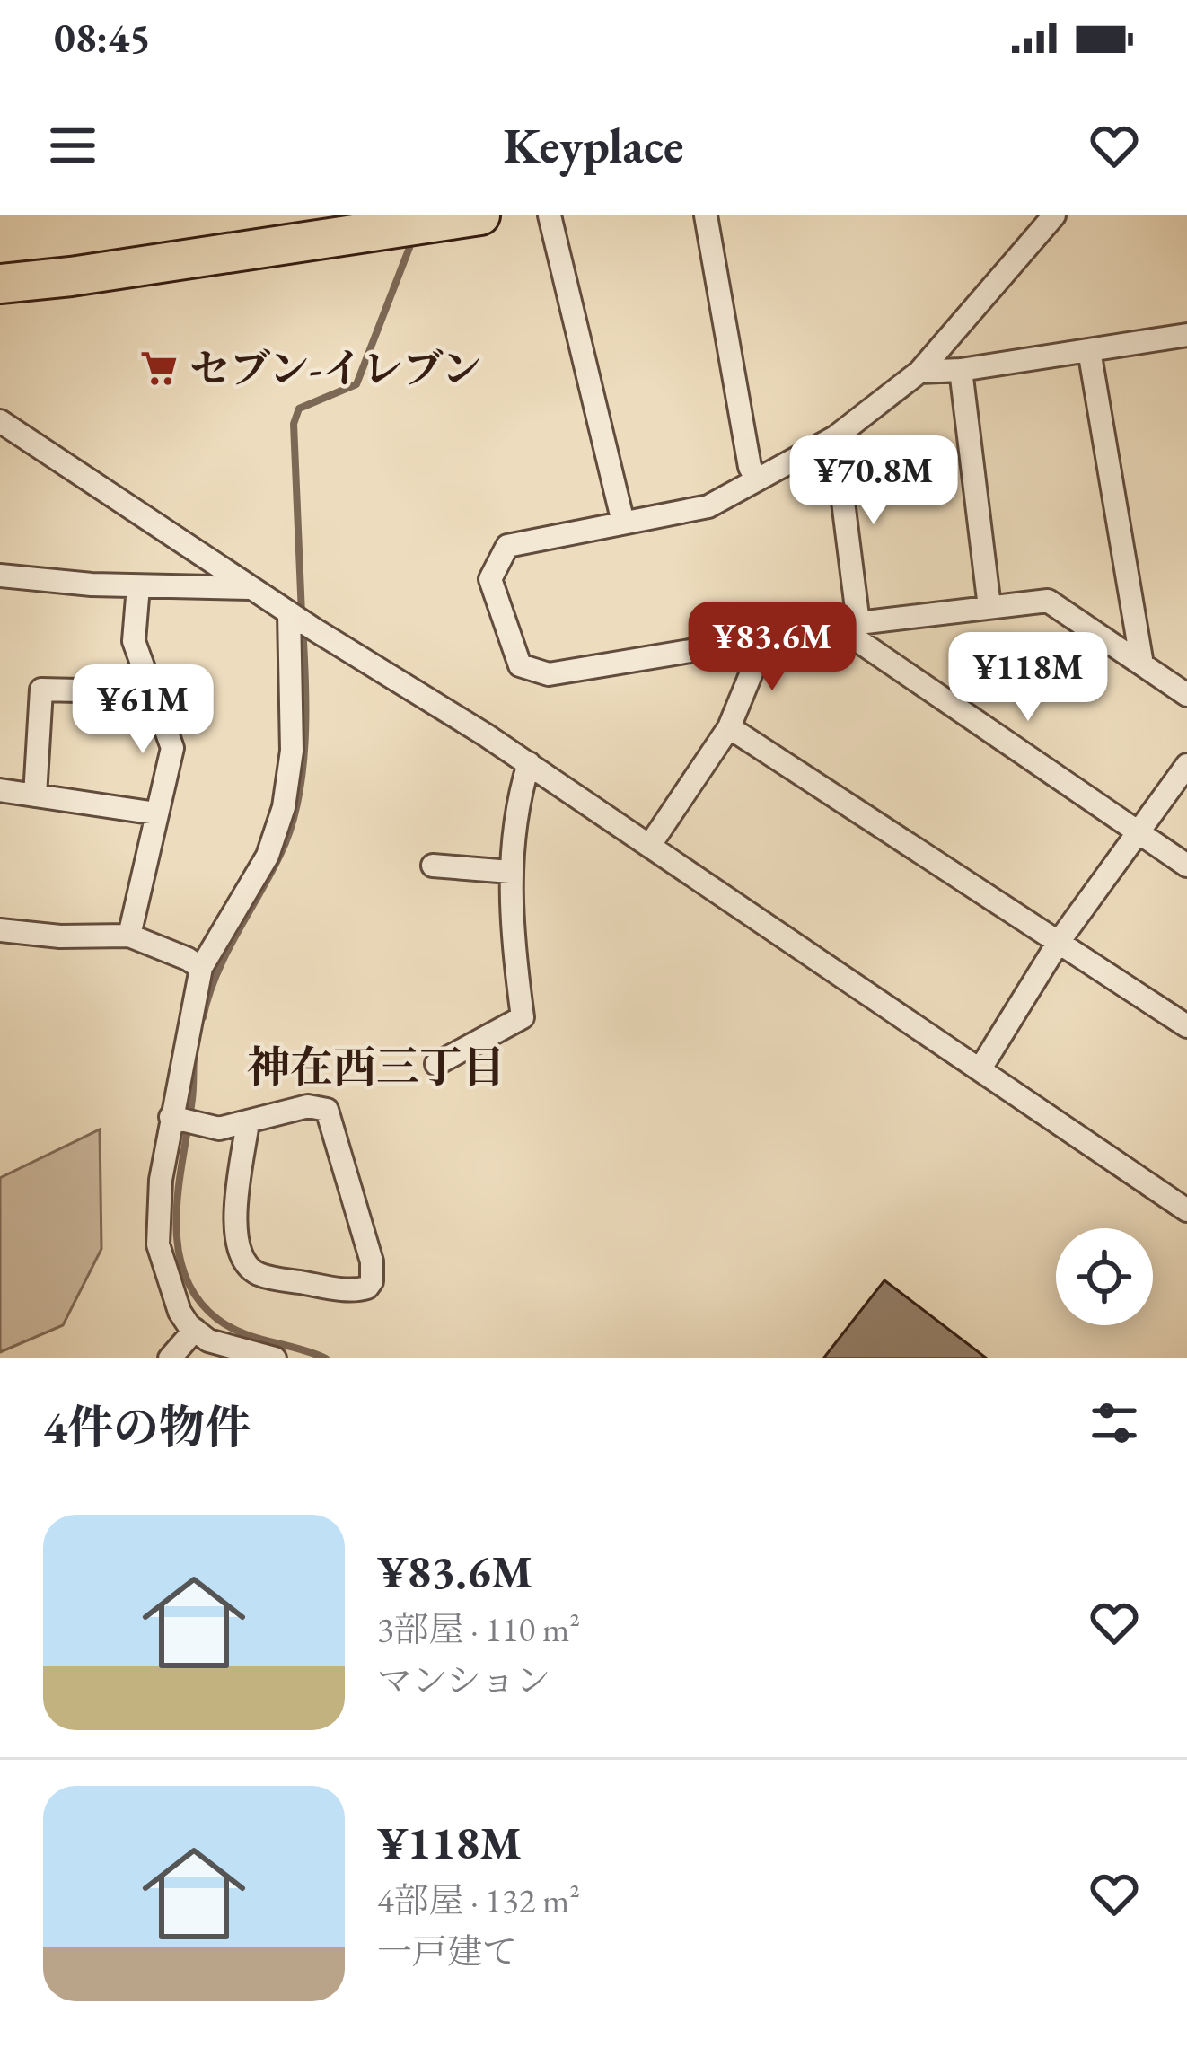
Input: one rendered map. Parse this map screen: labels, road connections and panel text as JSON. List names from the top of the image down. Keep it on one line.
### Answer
{"districts":["神在西三丁目"],"places":{"supermarket":["セブン-イレブン"]},"page":{"status":"08:45","header":"Keyplace","price":["¥70.8M","¥83.6M","¥118M","¥61M"],"heading":"4件の物件","list":[{"name":"¥83.6M","note":"3部屋 · 110 m² · マンション"},{"name":"¥118M","note":"4部屋 · 132 m² · 一戸建て"}]}}
